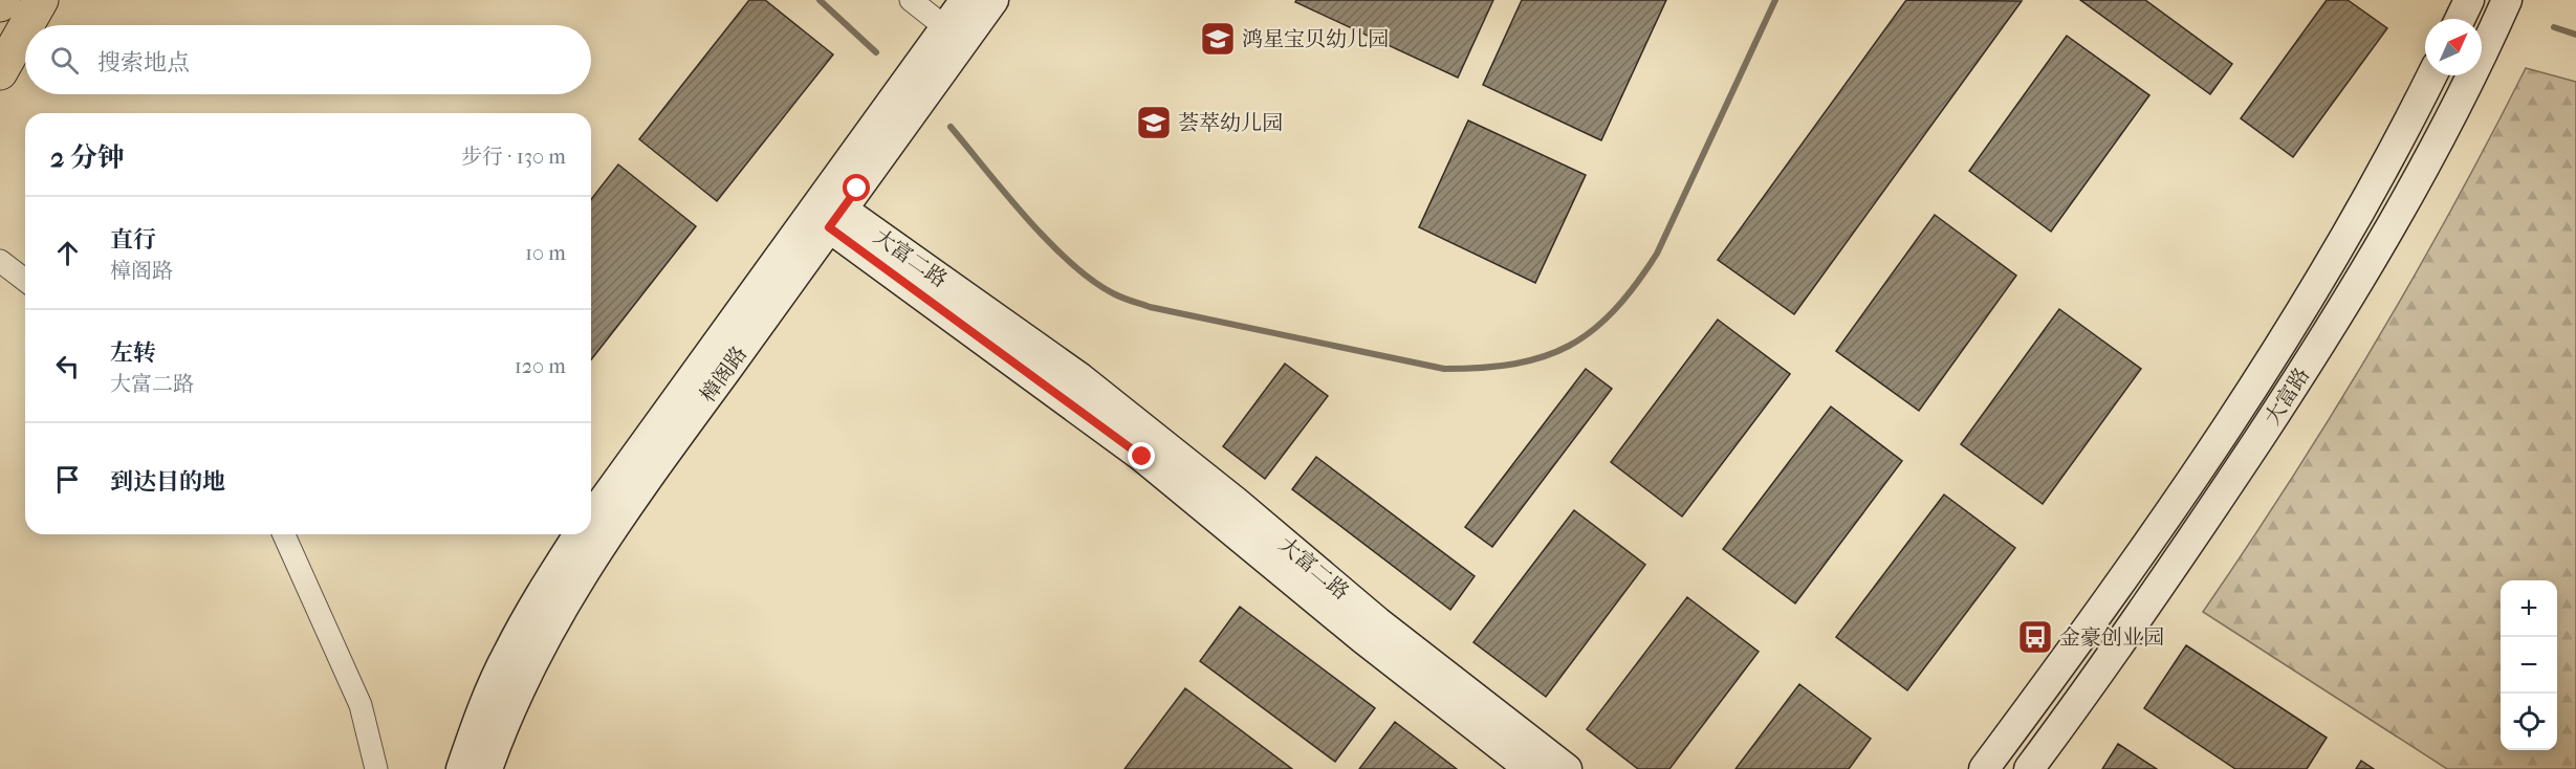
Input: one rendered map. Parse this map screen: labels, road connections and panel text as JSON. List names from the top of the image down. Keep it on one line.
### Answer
{"streets":{"street":["大富二路","樟阁路","大富路"]},"crossings":[["大富二路","樟阁路"]],"places":{"school or university":["鸿星宝贝幼儿园","荟萃幼儿园"],"bus stop":["金豪创业园"]},"north":"top right","page":{"search":"搜索地点","heading":["2 分钟","步行 · 130 m"],"list":[["直行","樟阁路","10 m"],["左转","大富二路","120 m"],"到达目的地"],"map_buttons":["+","−"]}}
